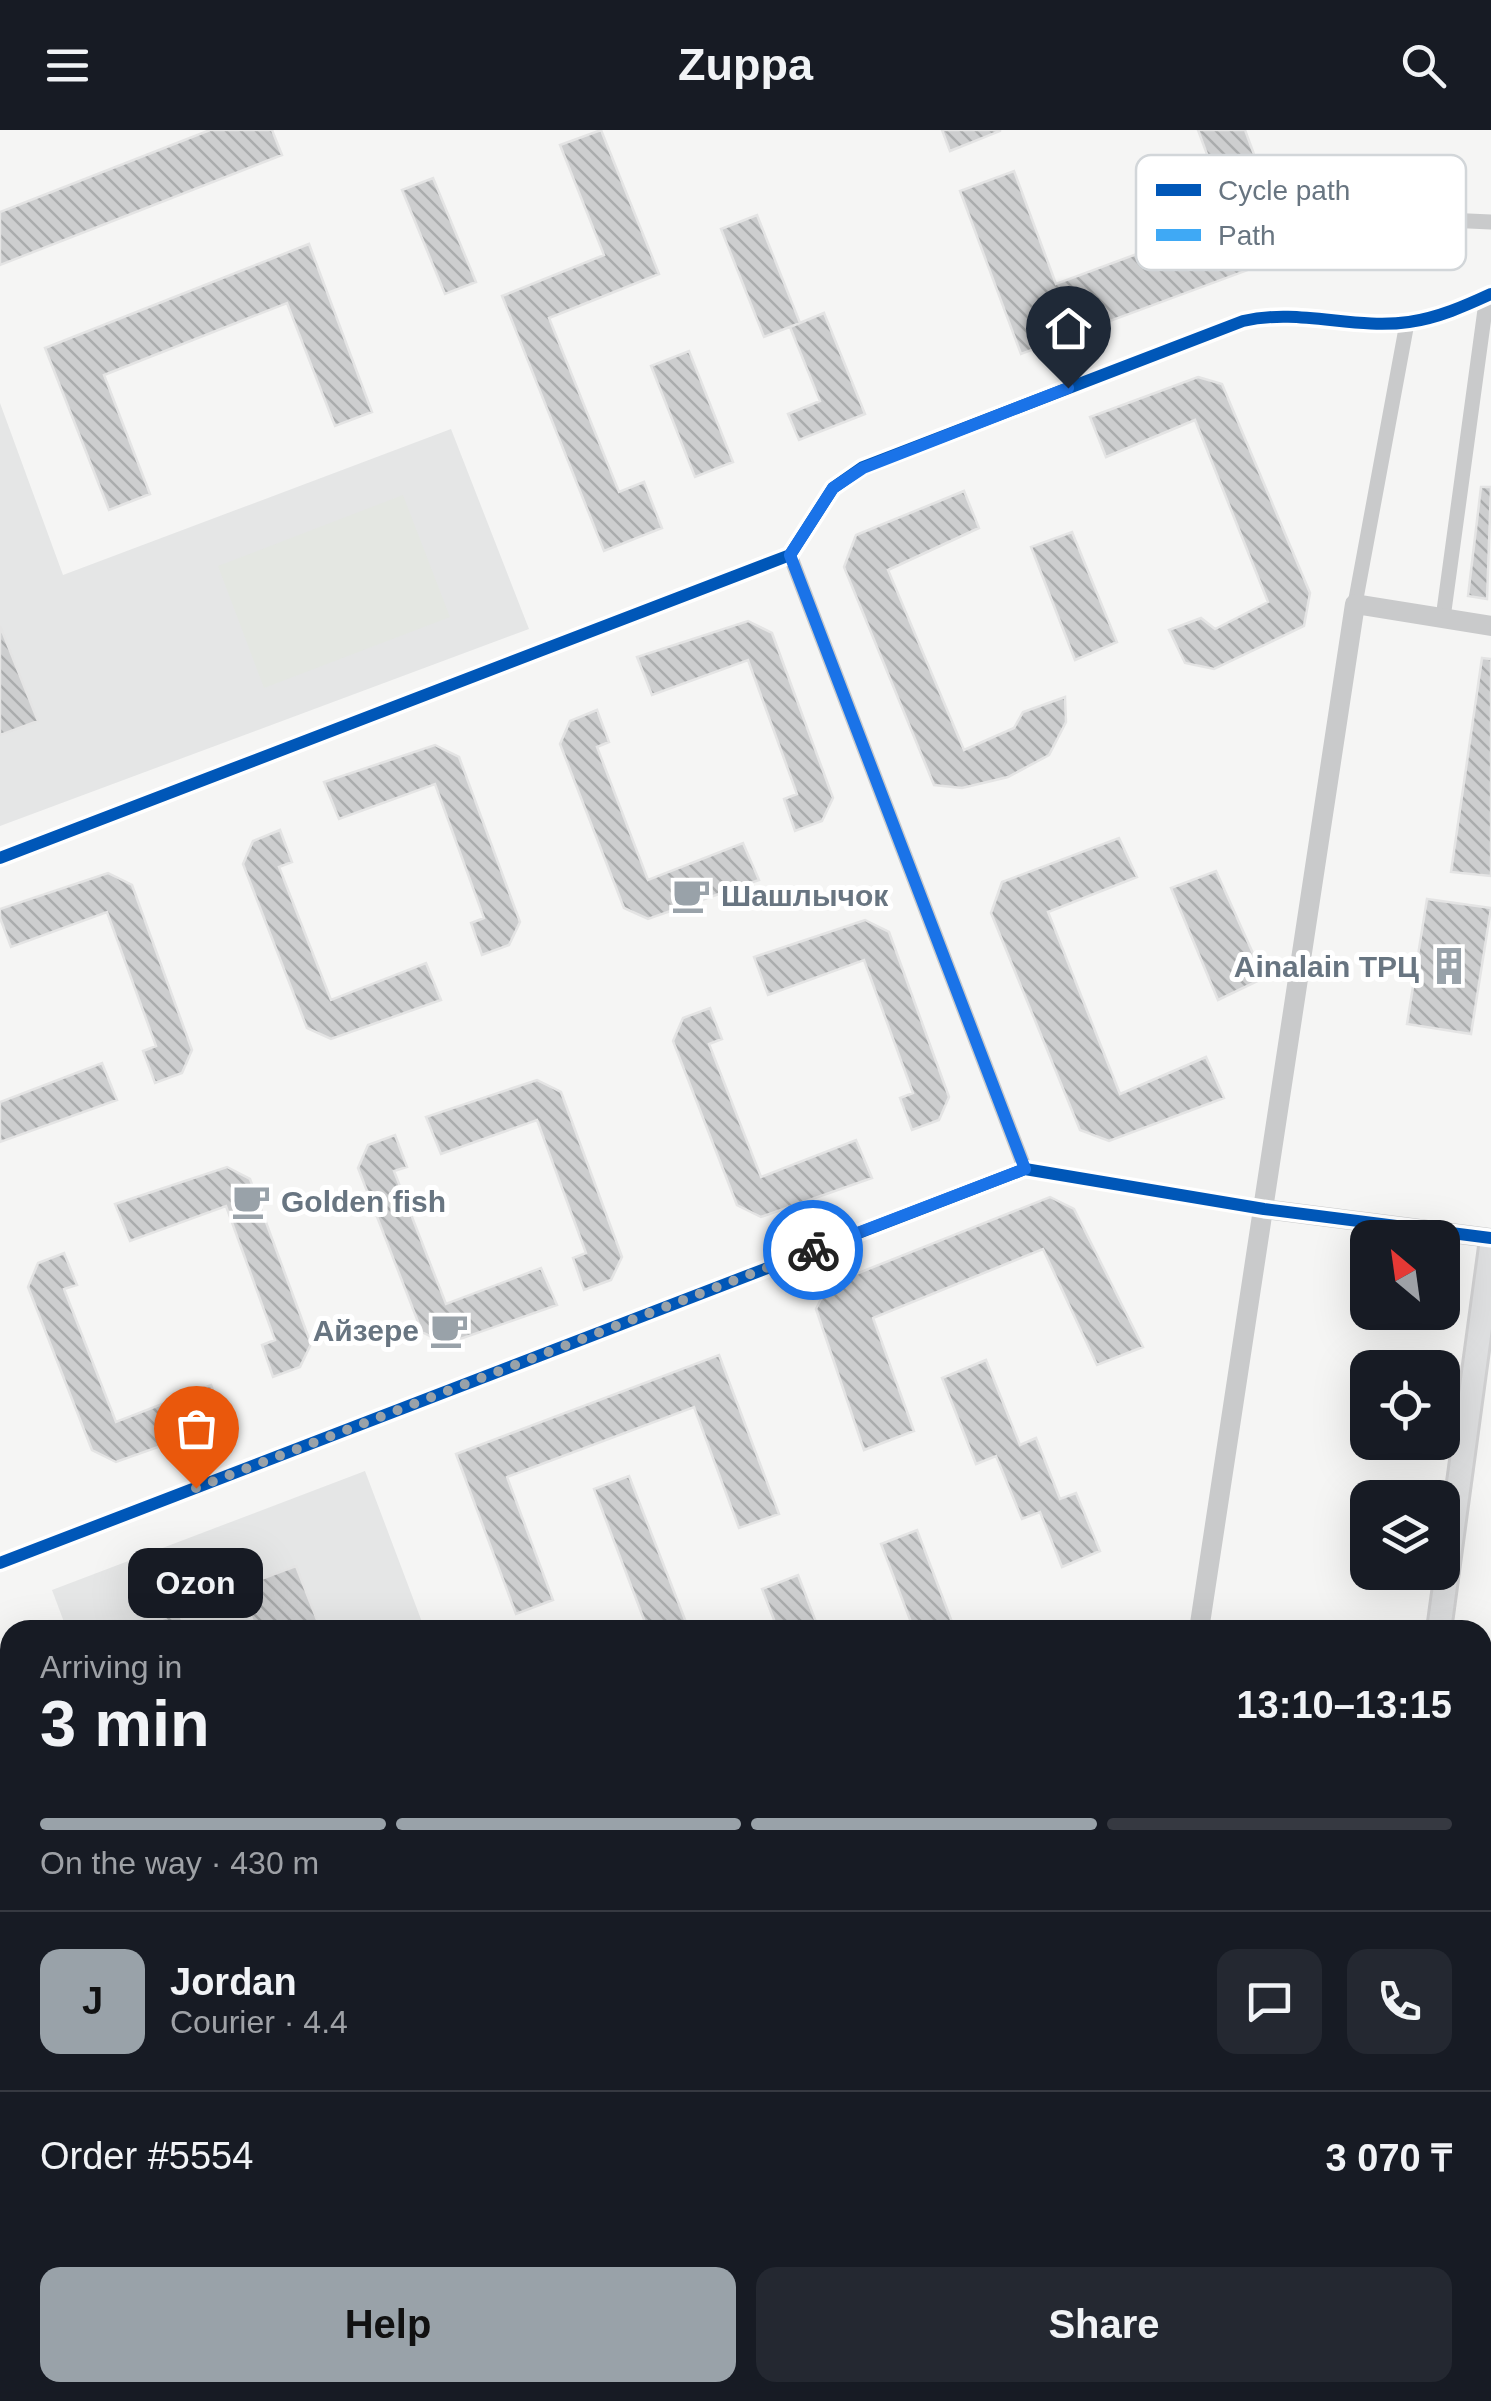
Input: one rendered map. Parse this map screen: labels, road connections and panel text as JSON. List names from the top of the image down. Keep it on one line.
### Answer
{"places":{"cafe":["Шашлычок","Golden fish","Айзере"],"building":["Ainalain ТРЦ"],"other":["Ozon"]},"legend":["Cycle path","Path"],"north":"top left","page":{"header":"Zuppa","bubble":"Ozon","heading":["3 min","Arriving in","13:10–13:15"],"panel":["Jordan","Courier · 4.4","Order #5554","3 070 ₸"],"bar":"On the way · 430 m","round":"J","buttons":["Help","Share"]}}
